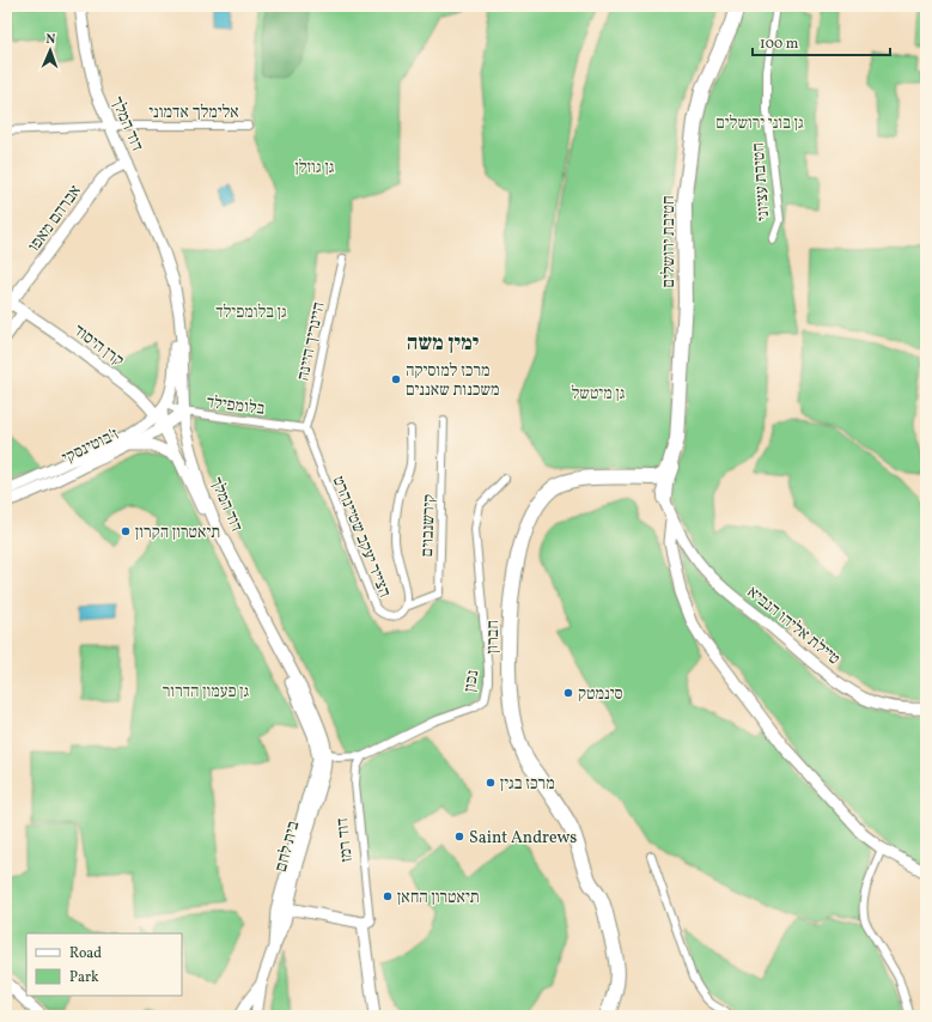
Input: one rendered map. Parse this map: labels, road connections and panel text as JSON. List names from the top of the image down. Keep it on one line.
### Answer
{"streets":{"highway":["חטיבת ירושלים","חברון"],"street":["אלימלך אדמוני","דוד המלך","חטיבת עציוני","אברהם מאפו","היינריך היינה","קרן היסוד","בלומפילד","ז'בוטינסקי","קירשנבוים","הצייר יעקב שטיינהרט","טיילת אליהו הנביא","נכון","דוד רמז","בית לחם"]},"crossings":[["אלימלך אדמוני","דוד המלך"],["דוד המלך","אברהם מאפו"],["דוד המלך","קרן היסוד"],["דוד המלך","בלומפילד"],["דוד המלך","ז'בוטינסקי"],["דוד המלך","נכון"],["דוד המלך","בית לחם"],["אברהם מאפו","קרן היסוד"],["חטיבת ירושלים","טיילת אליהו הנביא"],["חטיבת ירושלים","חברון"],["היינריך היינה","בלומפילד"],["היינריך היינה","הצייר יעקב שטיינהרט"],["קרן היסוד","בלומפילד"],["קרן היסוד","ז'בוטינסקי"],["בלומפילד","ז'בוטינסקי"],["בלומפילד","הצייר יעקב שטיינהרט"],["קירשנבוים","הצייר יעקב שטיינהרט"],["טיילת אליהו הנביא","חברון"],["נכון","דוד רמז"],["נכון","בית לחם"]],"districts":["ימין משה"],"parks":["גן בוני ירושלים","גן גוזלן","גן בלומפילד","גן מיטשל","גן פעמון הדרור"],"places":["מרכז למוסיקה משכנות שאננים","תיאטרון הקרון","סינמטק","מרכז בגין","Saint Andrews","תיאטרון החאן"],"legend":["Road","Park"],"scale_bar":"100 m","north":"top"}
